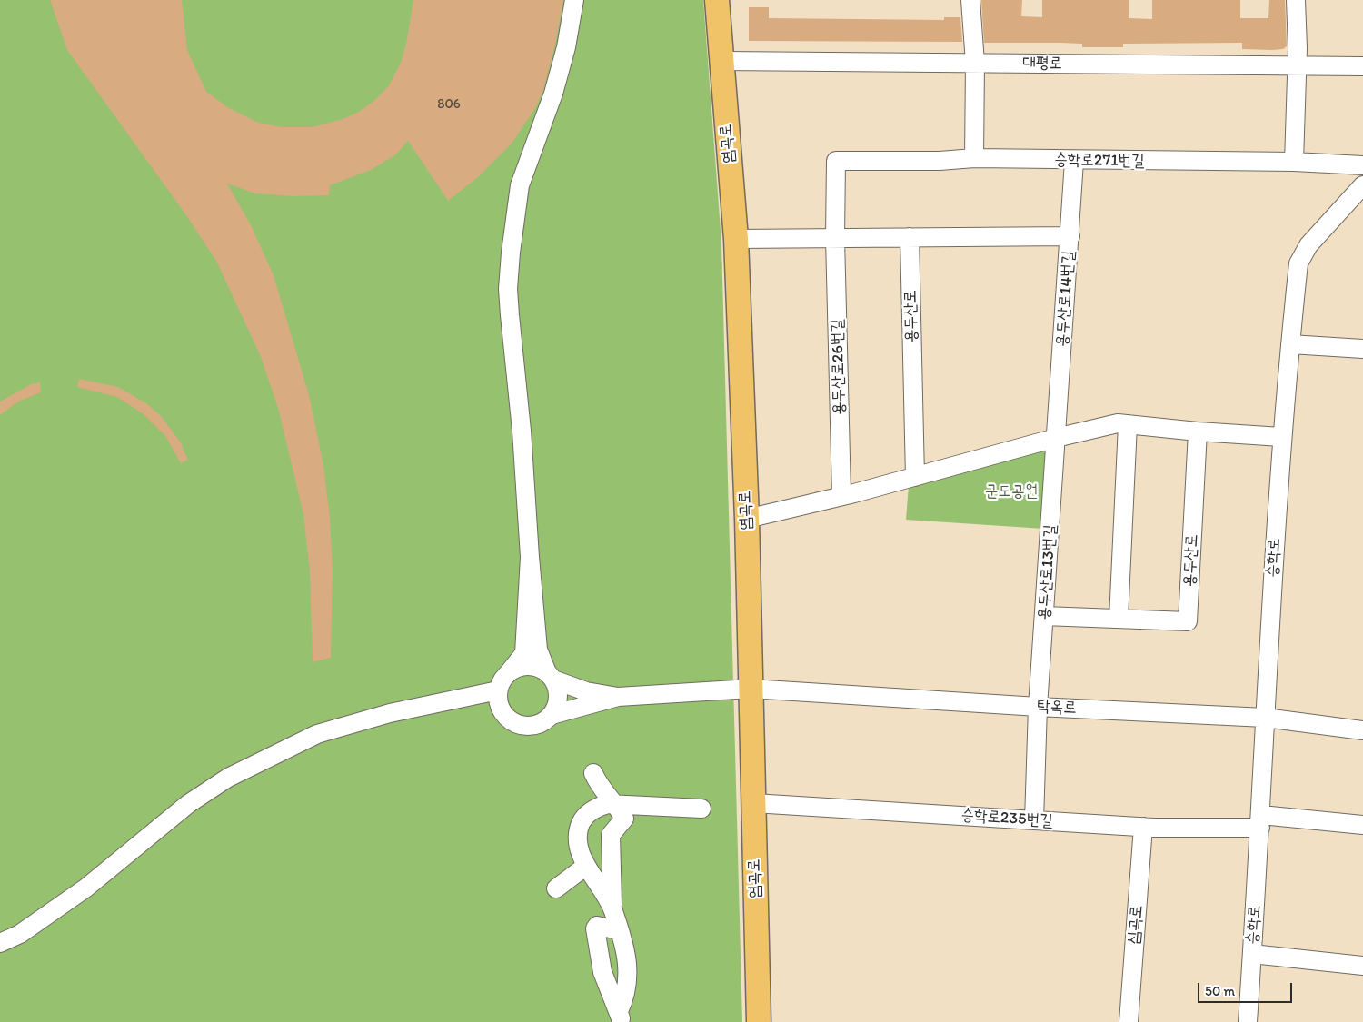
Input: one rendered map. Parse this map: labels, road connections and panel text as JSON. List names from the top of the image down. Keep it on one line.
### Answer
{"streets":{"main road":["염곡로"],"street":["대평로","승학로271번길","용두산로14번길","용두산로","용두산로26번길","승학로","용두산로13번길","탁옥로","승학로235번길","심곡로"]},"crossings":[["대평로","염곡로"],["염곡로","탁옥로"],["염곡로","승학로235번길"],["승학로271번길","용두산로14번길"],["승학로271번길","용두산로26번길"],["용두산로14번길","용두산로13번길"],["용두산로","용두산로13번길"],["승학로","탁옥로"],["승학로","승학로235번길"],["용두산로13번길","탁옥로"],["용두산로13번길","승학로235번길"],["승학로235번길","심곡로"]],"parks":["군도공원"],"house_numbers":["806"],"scale_bar":"50 m"}
